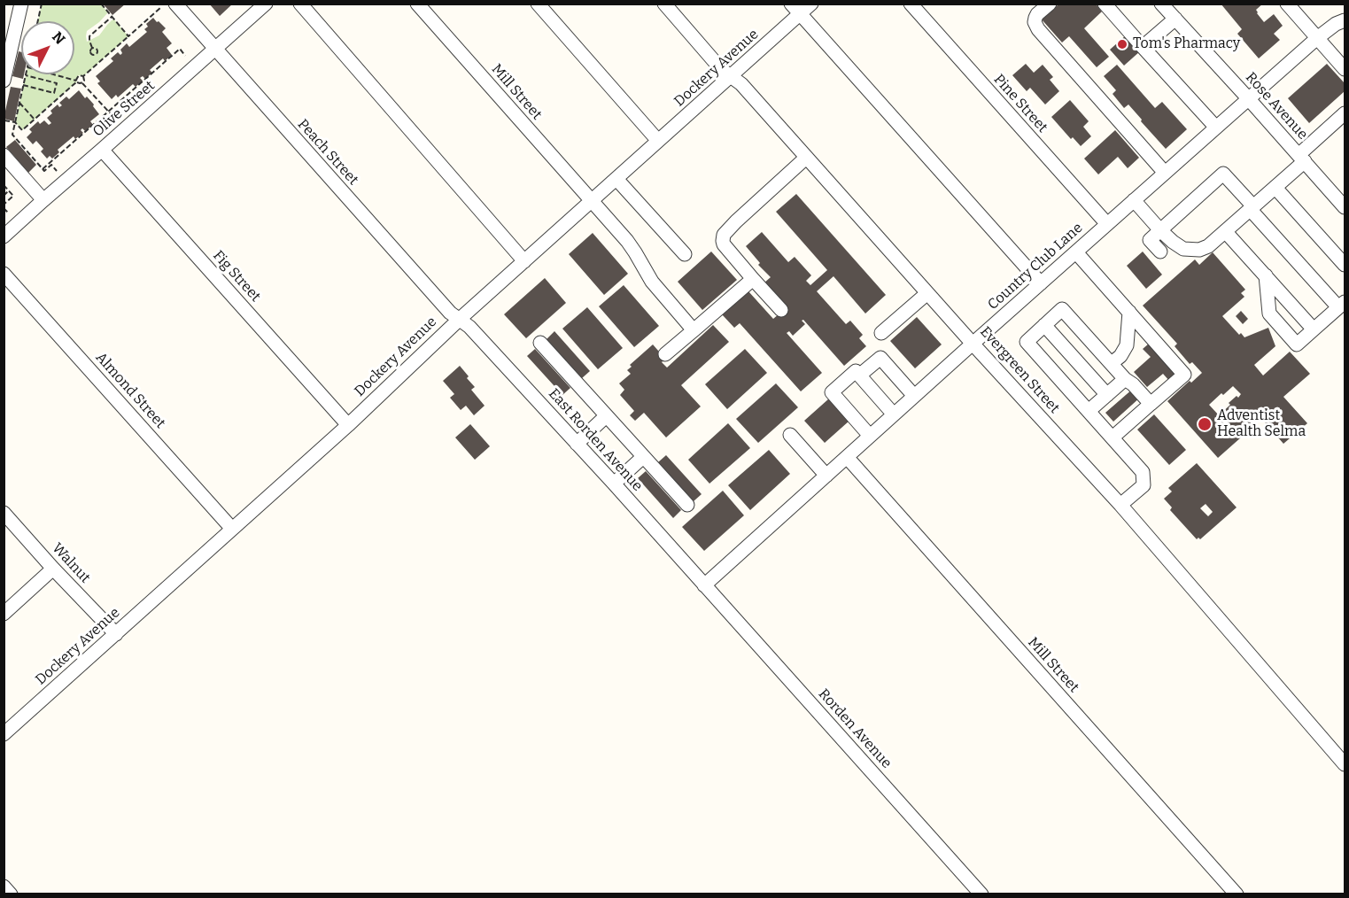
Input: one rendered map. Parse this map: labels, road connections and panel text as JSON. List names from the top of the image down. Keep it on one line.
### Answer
{"streets":{"street":["Dockery Avenue","Mill Street","Pine Street","Rose Avenue","Olive Street","Peach Street","Country Club Lane","Fig Street","Evergreen Street","Almond Street","East Rorden Avenue","Walnut","Rorden Avenue"]},"crossings":[["Dockery Avenue","Mill Street"],["Dockery Avenue","Peach Street"],["Dockery Avenue","Fig Street"],["Dockery Avenue","Evergreen Street"],["Dockery Avenue","Almond Street"],["Dockery Avenue","East Rorden Avenue"],["Dockery Avenue","Walnut"],["Mill Street","Country Club Lane"],["Pine Street","Country Club Lane"],["Rose Avenue","Country Club Lane"],["Olive Street","Peach Street"],["Olive Street","Fig Street"],["Peach Street","East Rorden Avenue"],["Country Club Lane","Evergreen Street"],["Country Club Lane","East Rorden Avenue"],["Country Club Lane","Rorden Avenue"],["East Rorden Avenue","Rorden Avenue"]],"places":["Tom's Pharmacy","Adventist Health Selma"],"north":"top right"}
